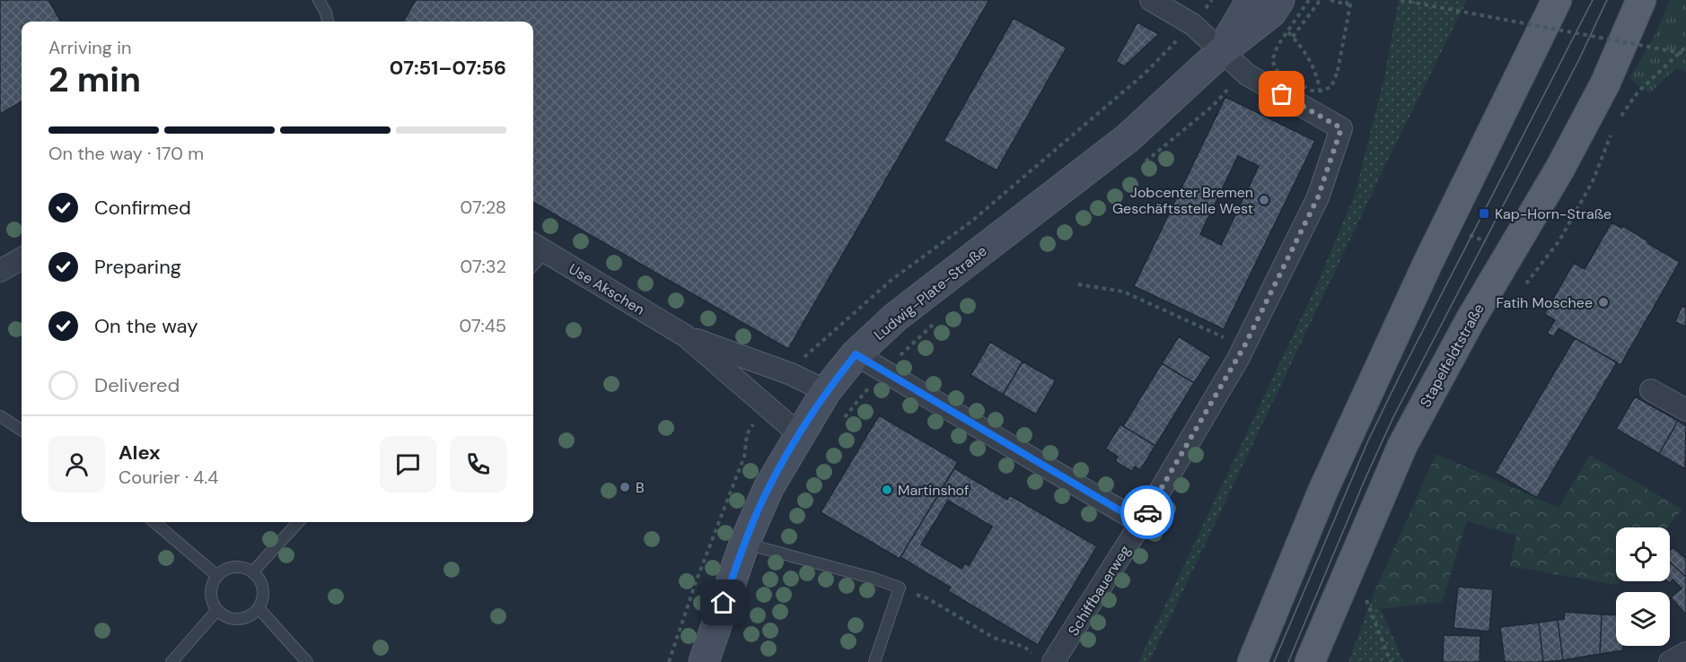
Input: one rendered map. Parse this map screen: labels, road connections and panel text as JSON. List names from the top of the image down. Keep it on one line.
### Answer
{"streets":{"main road":["Stapelfeldtstraße"],"street":["Use Akschen","Ludwig-Plate-Straße","Schiffbauerweg"]},"crossings":[["Use Akschen","Ludwig-Plate-Straße"],["Ludwig-Plate-Straße","Schiffbauerweg"]],"places":{"other":["Jobcenter Bremen Geschäftsstelle West","Fatih Moschee","B","Martinshof"],"transit":["Kap-Horn-Straße"]},"page":{"heading":["2 min","Arriving in","07:51–07:56"],"panel":["Alex","Courier · 4.4"],"bar":"On the way · 170 m","list":[["Confirmed","07:28"],["Preparing","07:32"],["On the way","07:45"],"Delivered"]}}
